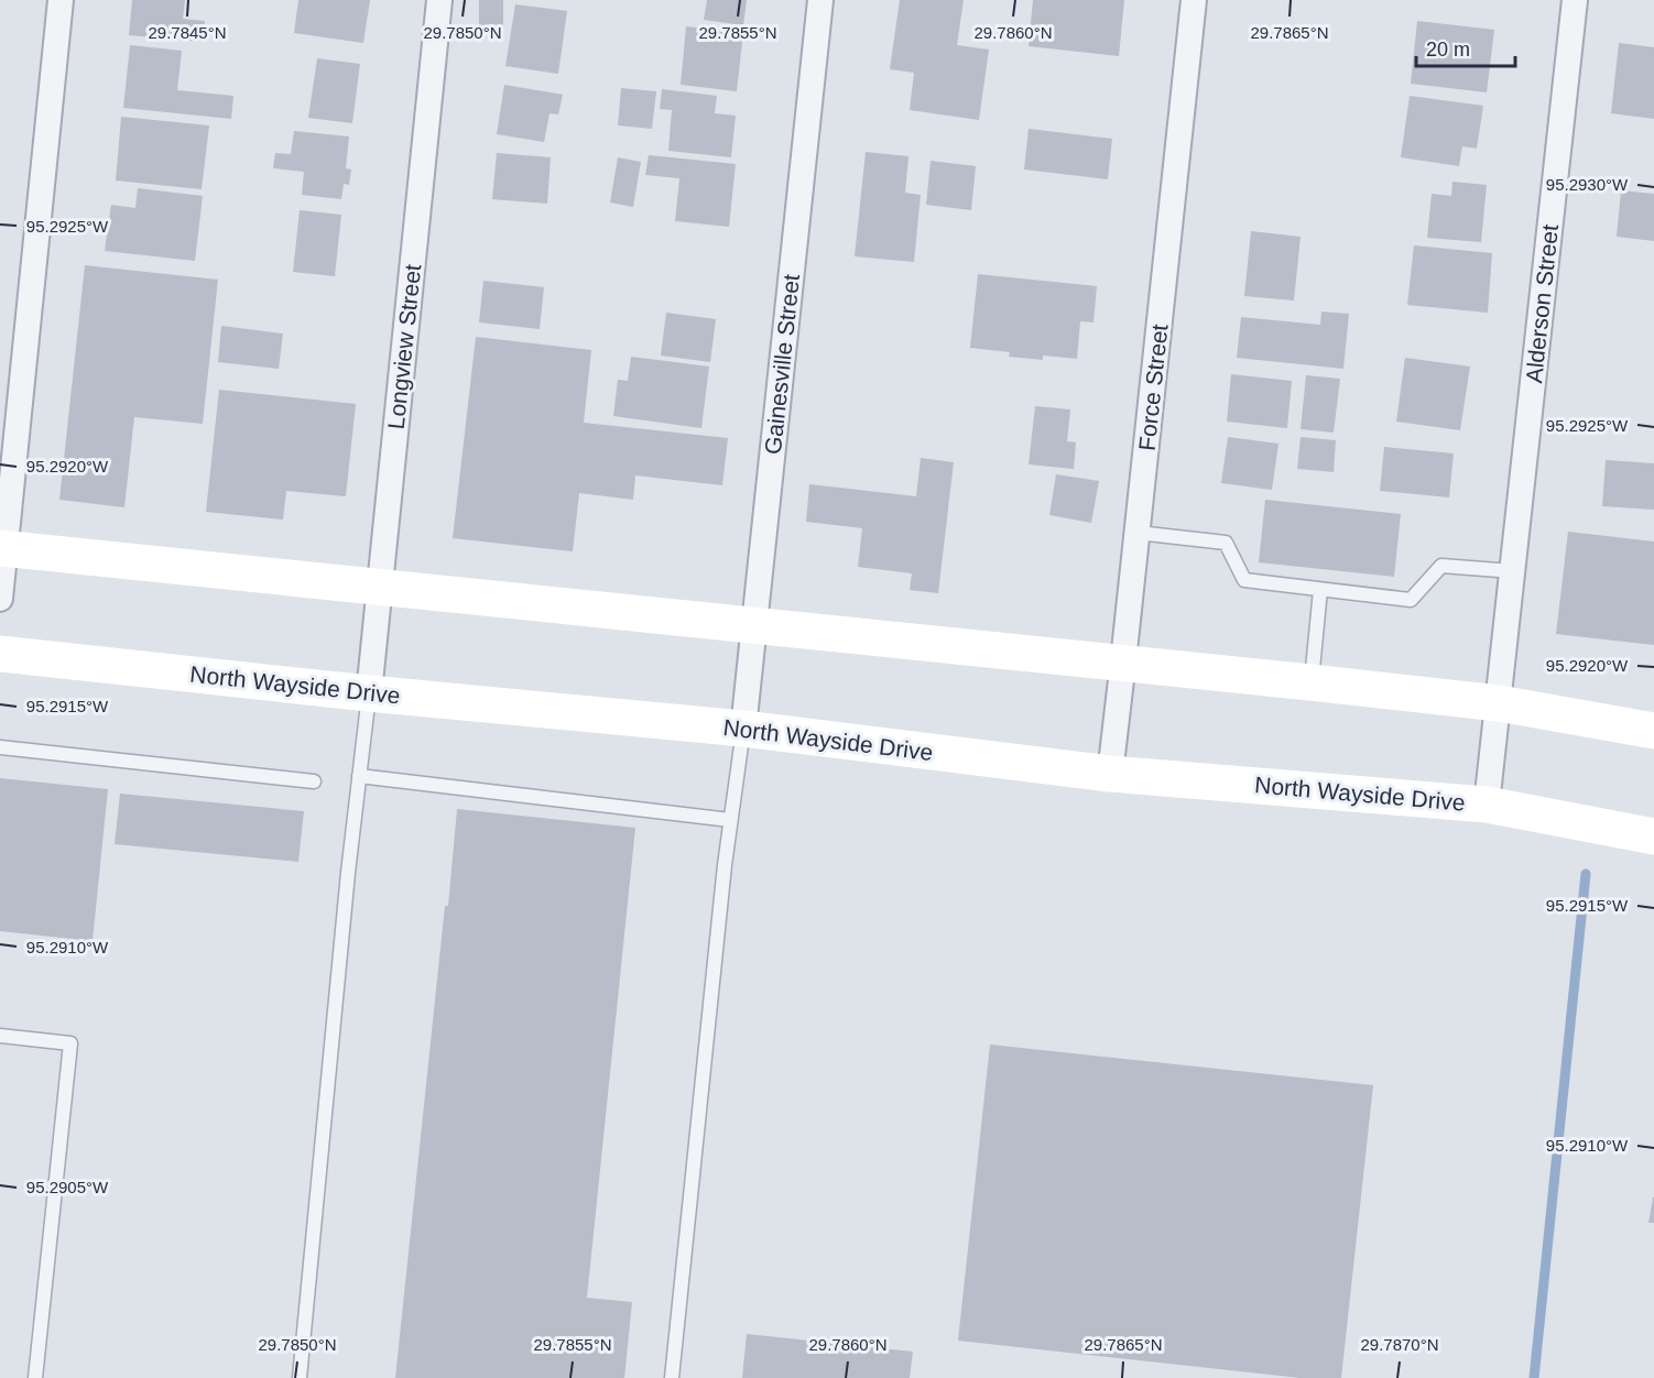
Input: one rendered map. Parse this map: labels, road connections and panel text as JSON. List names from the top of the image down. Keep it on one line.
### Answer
{"streets":{"main road":["North Wayside Drive"],"street":["Alderson Street","Longview Street","Gainesville Street","Force Street"]},"crossings":[["Alderson Street","North Wayside Drive"],["Longview Street","North Wayside Drive"],["Gainesville Street","North Wayside Drive"],["Force Street","North Wayside Drive"]],"scale_bar":"20 m","coordinates":["29.7845°N","29.7850°N","29.7855°N","29.7860°N","29.7865°N","95.2930°W","95.2925°W","95.2920°W","95.2915°W","95.2910°W","95.2905°W","29.7870°N"]}
